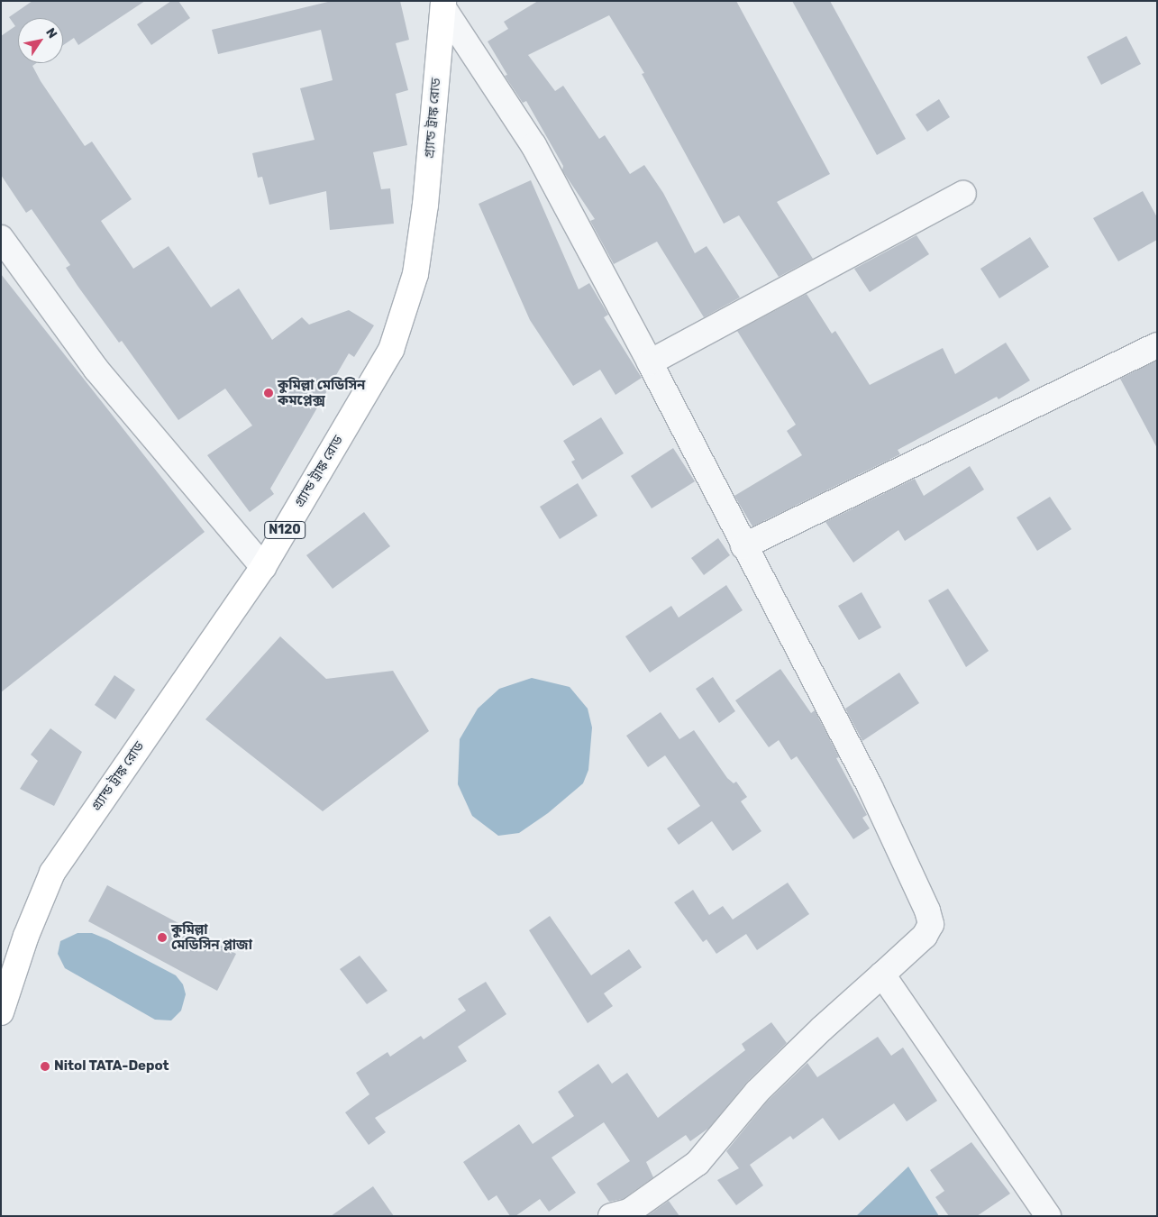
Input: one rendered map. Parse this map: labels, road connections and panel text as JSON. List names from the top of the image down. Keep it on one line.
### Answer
{"streets":{"highway":["গ্র্যান্ড ট্রাঙ্ক রোড","N120"]},"places":["কুমিল্লা মেডিসিন কমপ্লেক্স","কুমিল্লা মেডিসিন প্লাজা","Nitol TATA-Depot"],"north":"top right"}
